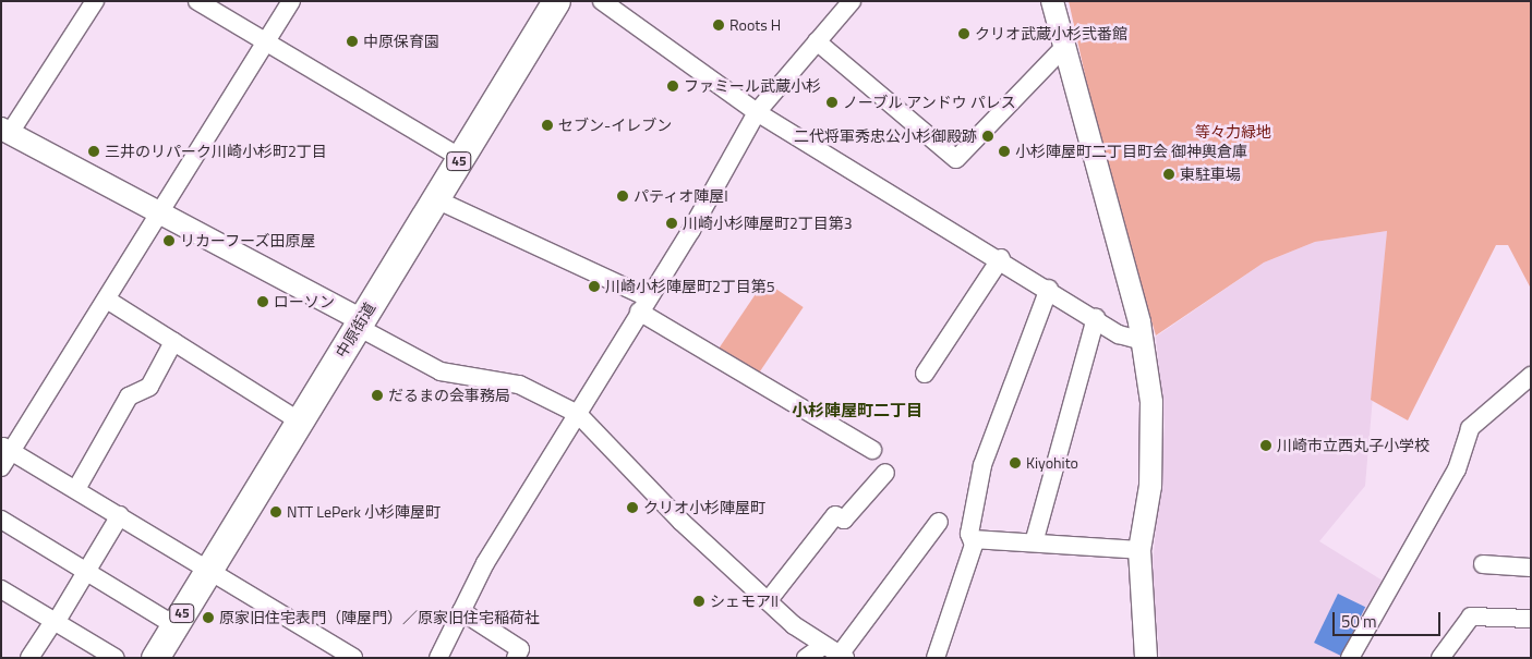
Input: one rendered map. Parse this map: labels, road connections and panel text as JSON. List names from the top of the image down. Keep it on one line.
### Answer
{"streets":{"main road":["45","中原街道"]},"districts":["小杉陣屋町二丁目"],"parks":["等々力緑地"],"places":["Roots H","クリオ武蔵小杉弐番館","中原保育園","ファミール武蔵小杉","ノーブル アンドウ パレス","セブン-イレブン","二代将軍秀忠公小杉御殿跡","三井のリパーク川崎小杉町2丁目","小杉陣屋町二丁目町会 御神輿倉庫","東駐車場","パティオ陣屋I","川崎小杉陣屋町2丁目第3","リカーフーズ田原屋","川崎小杉陣屋町2丁目第5","ローソン","だるまの会事務局","川崎市立西丸子小学校","Kiyohito","クリオ小杉陣屋町","NTT LePerk 小杉陣屋町","シェモアII","原家旧住宅表門（陣屋門）／原家旧住宅稲荷社"],"scale_bar":"50 m"}
